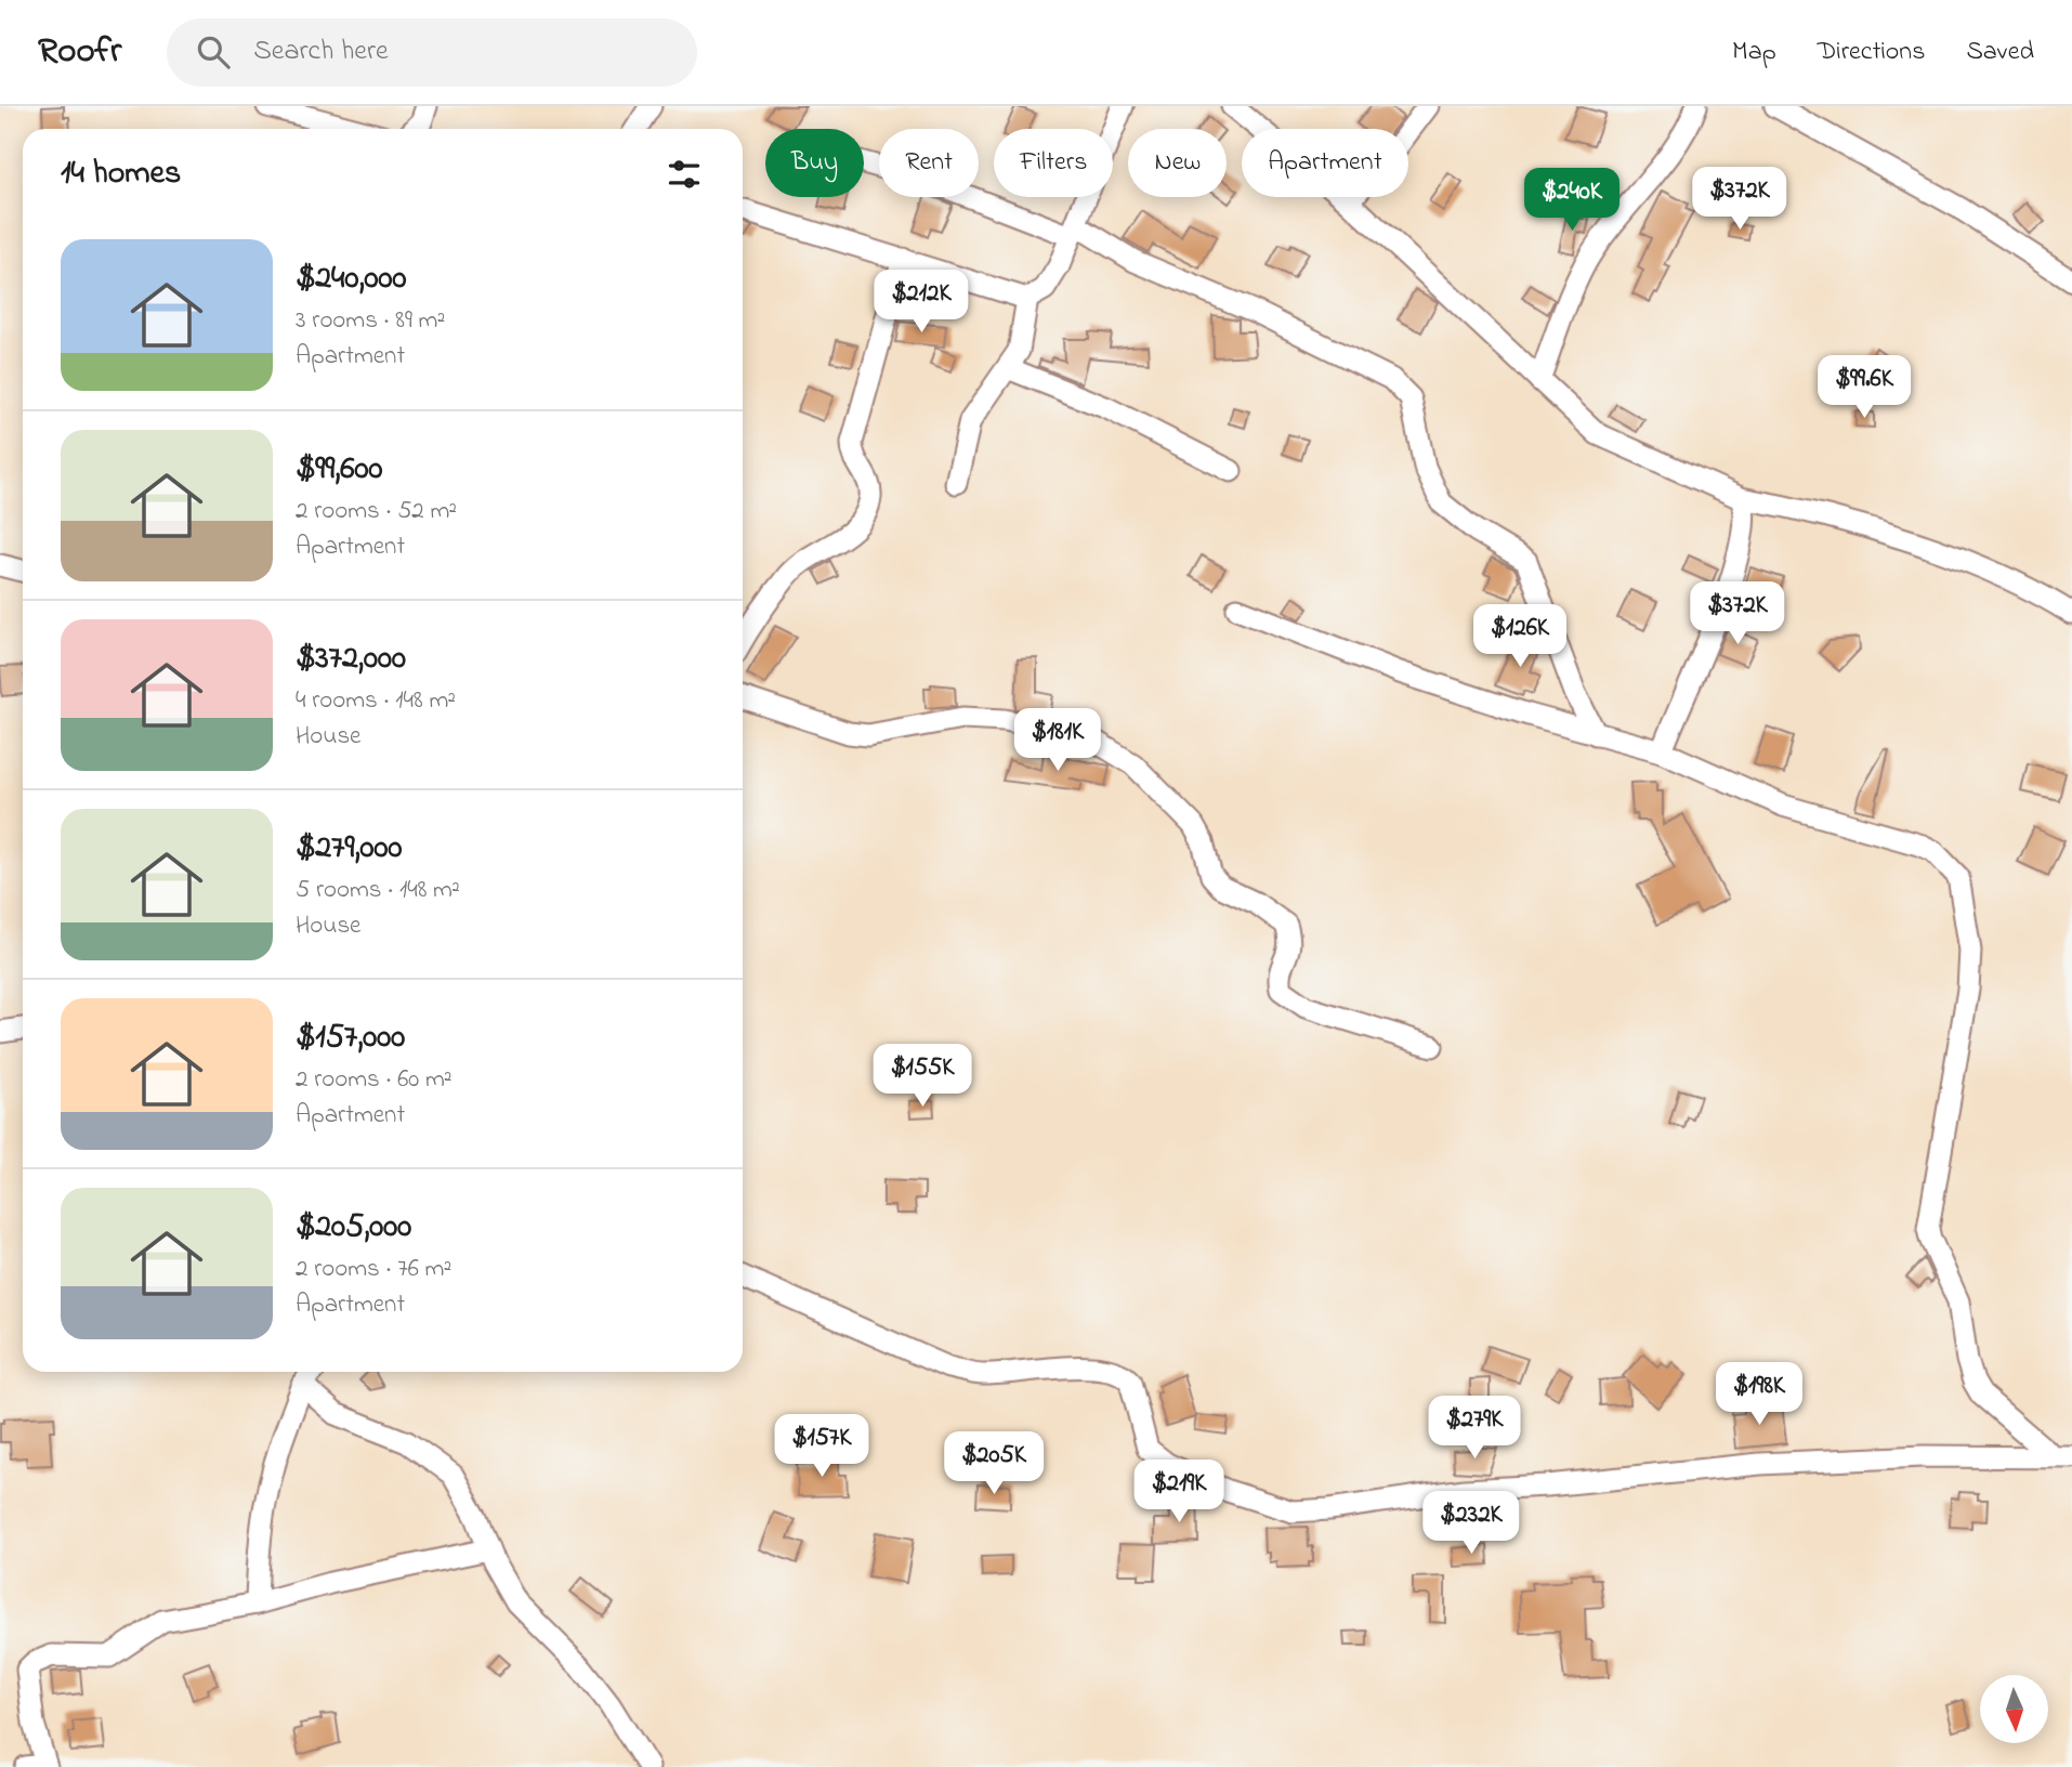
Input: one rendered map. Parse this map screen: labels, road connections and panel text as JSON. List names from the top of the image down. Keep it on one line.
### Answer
{"north":"bottom","page":{"header":"Roofr","search":"Search here","nav":["Map","Directions","Saved"],"chip":["Buy","Rent","Filters","New","Apartment"],"heading":"14 homes","price":["$372K","$240K","$212K","$99.6K","$372K","$126K","$181K","$155K","$198K","$279K","$157K","$205K","$219K","$232K"],"list":[{"name":"$240,000","note":"3 rooms · 89 m² · Apartment"},{"name":"$99,600","note":"2 rooms · 52 m² · Apartment"},{"name":"$372,000","note":"4 rooms · 148 m² · House"},{"name":"$279,000","note":"5 rooms · 148 m² · House"},{"name":"$157,000","note":"2 rooms · 60 m² · Apartment"},{"name":"$205,000","note":"2 rooms · 76 m² · Apartment"}]}}
